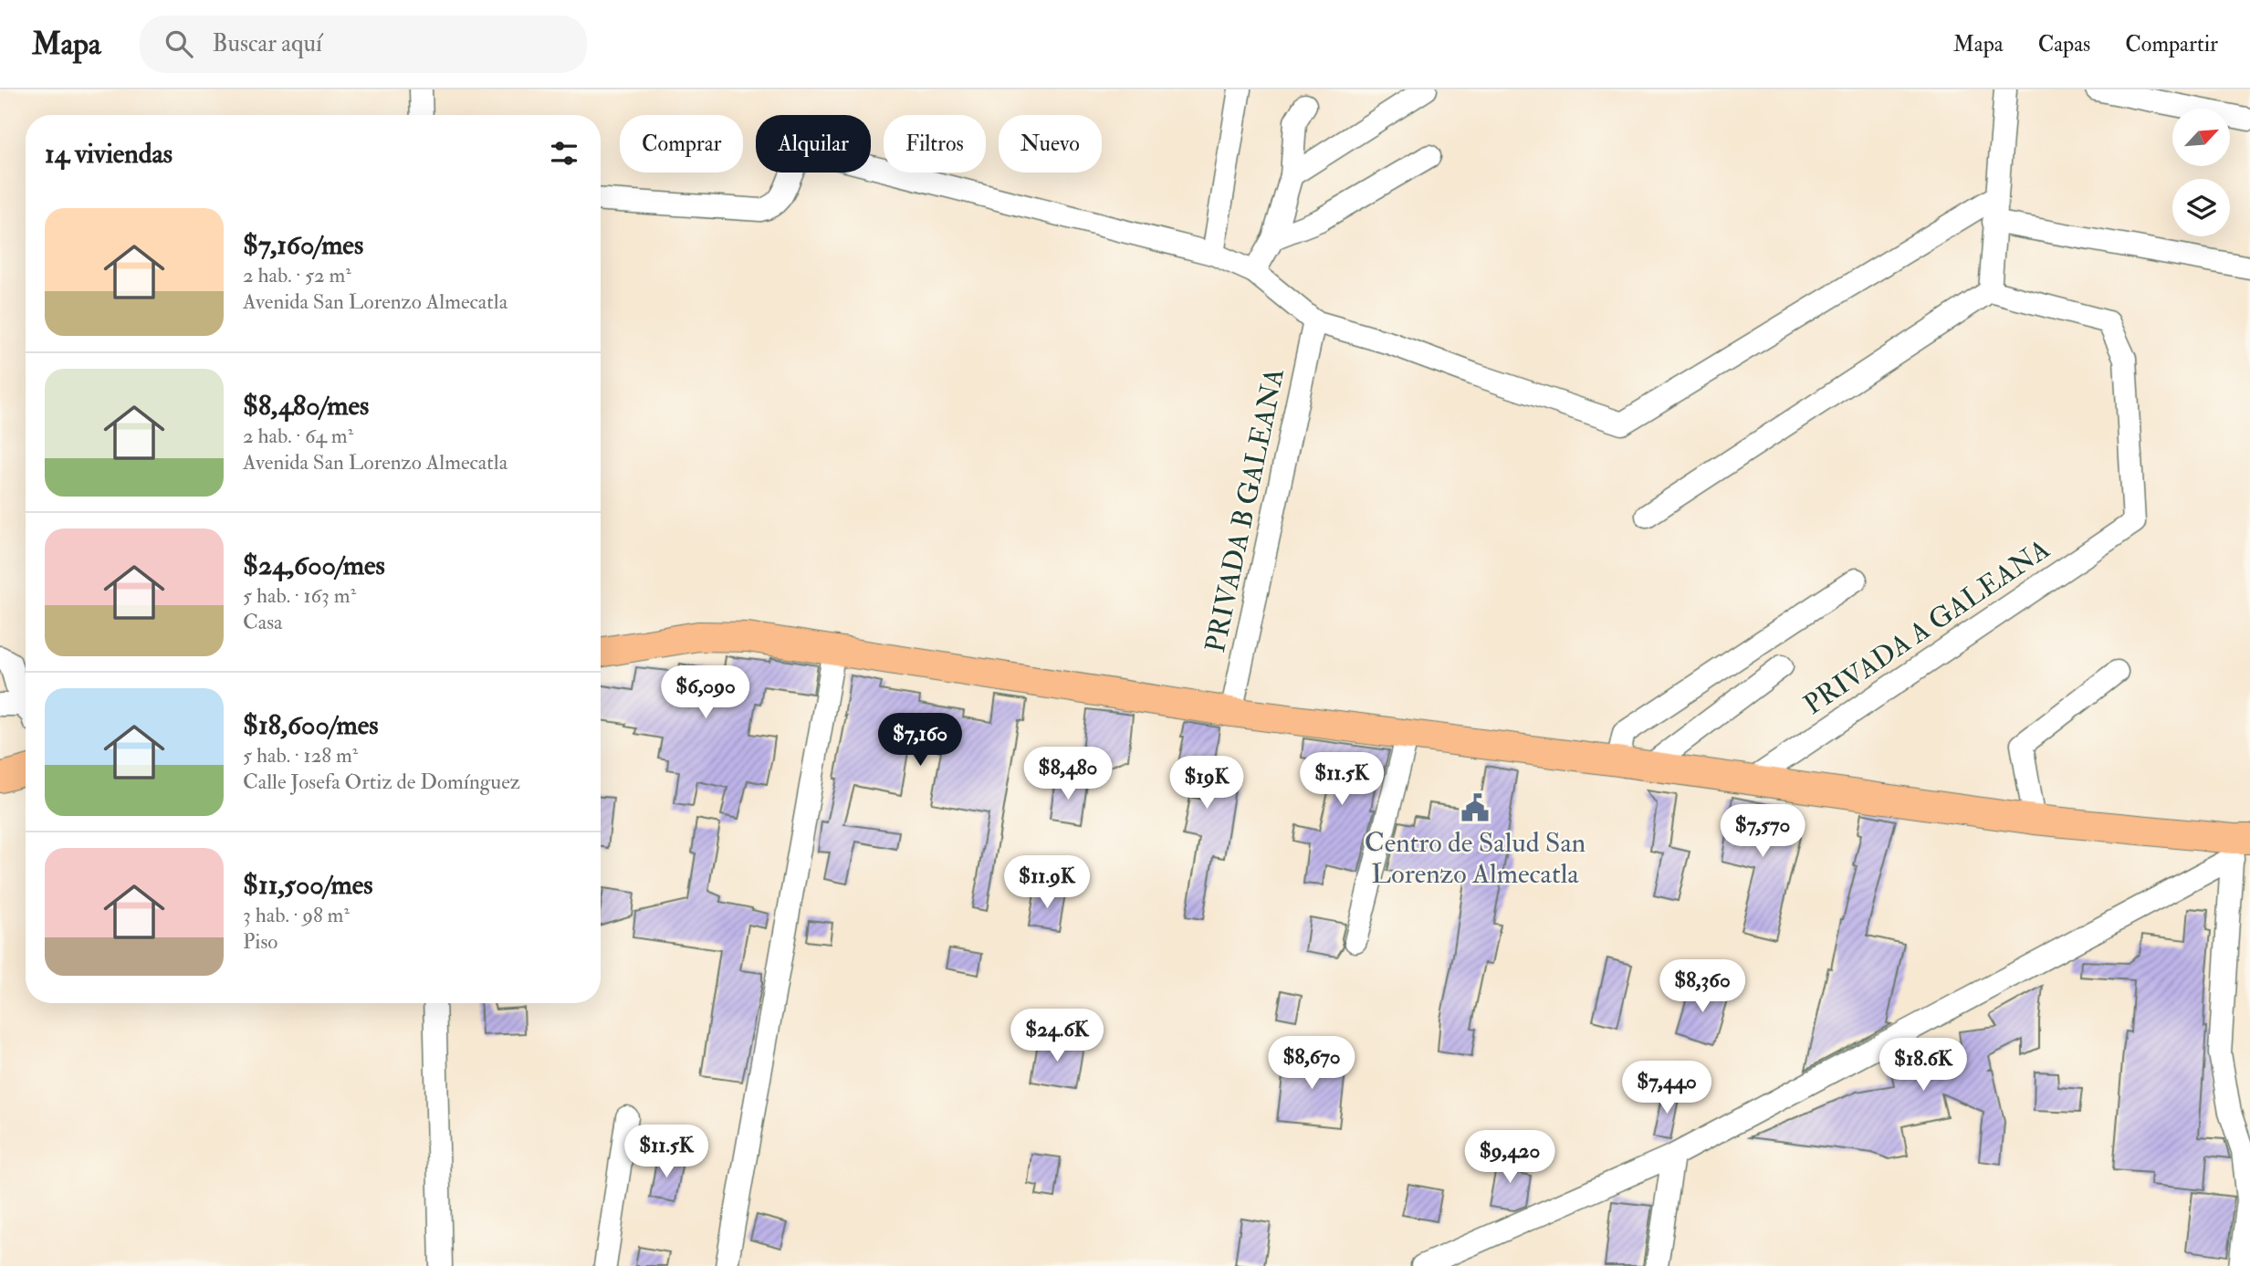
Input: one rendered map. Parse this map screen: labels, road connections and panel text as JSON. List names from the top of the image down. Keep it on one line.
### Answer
{"streets":{"street":["PRIVADA B GALEANA","PRIVADA A GALEANA"]},"places":{"public building":["Centro de Salud San Lorenzo Almecatla"]},"north":"top right","page":{"header":"Mapa","search":"Buscar aquí","nav":["Mapa","Capas","Compartir"],"chip":["Comprar","Alquilar","Filtros","Nuevo"],"heading":"14 viviendas","list":[{"name":"$7,160/mes","note":"2 hab. · 52 m² · Avenida San Lorenzo Almecatla"},{"name":"$8,480/mes","note":"2 hab. · 64 m² · Avenida San Lorenzo Almecatla"},{"name":"$24,600/mes","note":"5 hab. · 163 m² · Casa"},{"name":"$18,600/mes","note":"5 hab. · 128 m² · Calle Josefa Ortiz de Domínguez"},{"name":"$11,500/mes","note":"3 hab. · 98 m² · Piso"}],"price":["$6,090","$7,160","$8,480","$11.5K","$19K","$7,570","$11.9K","$8,360","$24.6K","$8,670","$18.6K","$7,440","$11.5K","$9,420"]}}
